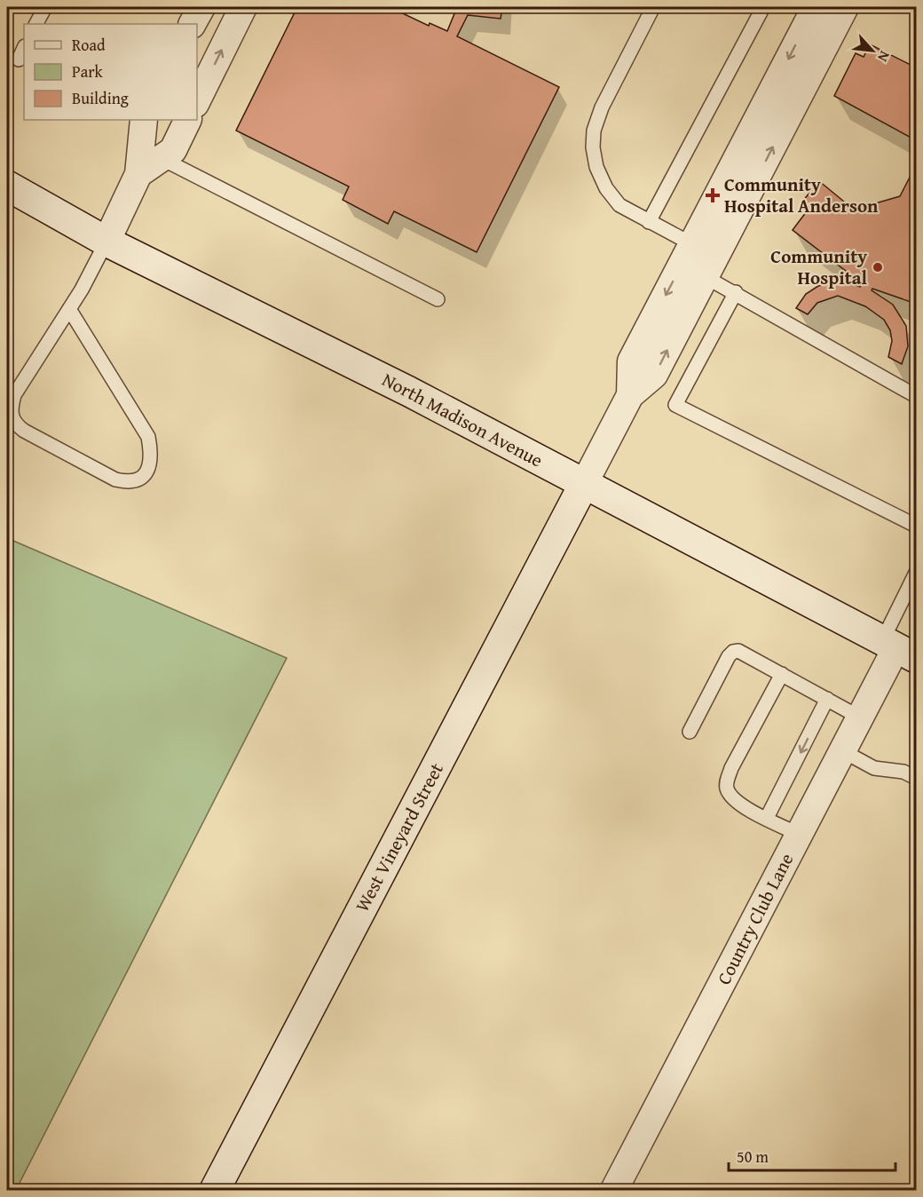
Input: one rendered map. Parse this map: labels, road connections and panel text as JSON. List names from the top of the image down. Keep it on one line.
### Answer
{"streets":{"street":["North Madison Avenue","West Vineyard Street","Country Club Lane"]},"crossings":[["North Madison Avenue","West Vineyard Street"],["North Madison Avenue","Country Club Lane"]],"places":{"health":["Community Hospital Anderson"],"other":["Community Hospital"]},"legend":["Road","Park","Building"],"scale_bar":"50 m","north":"bottom right"}
